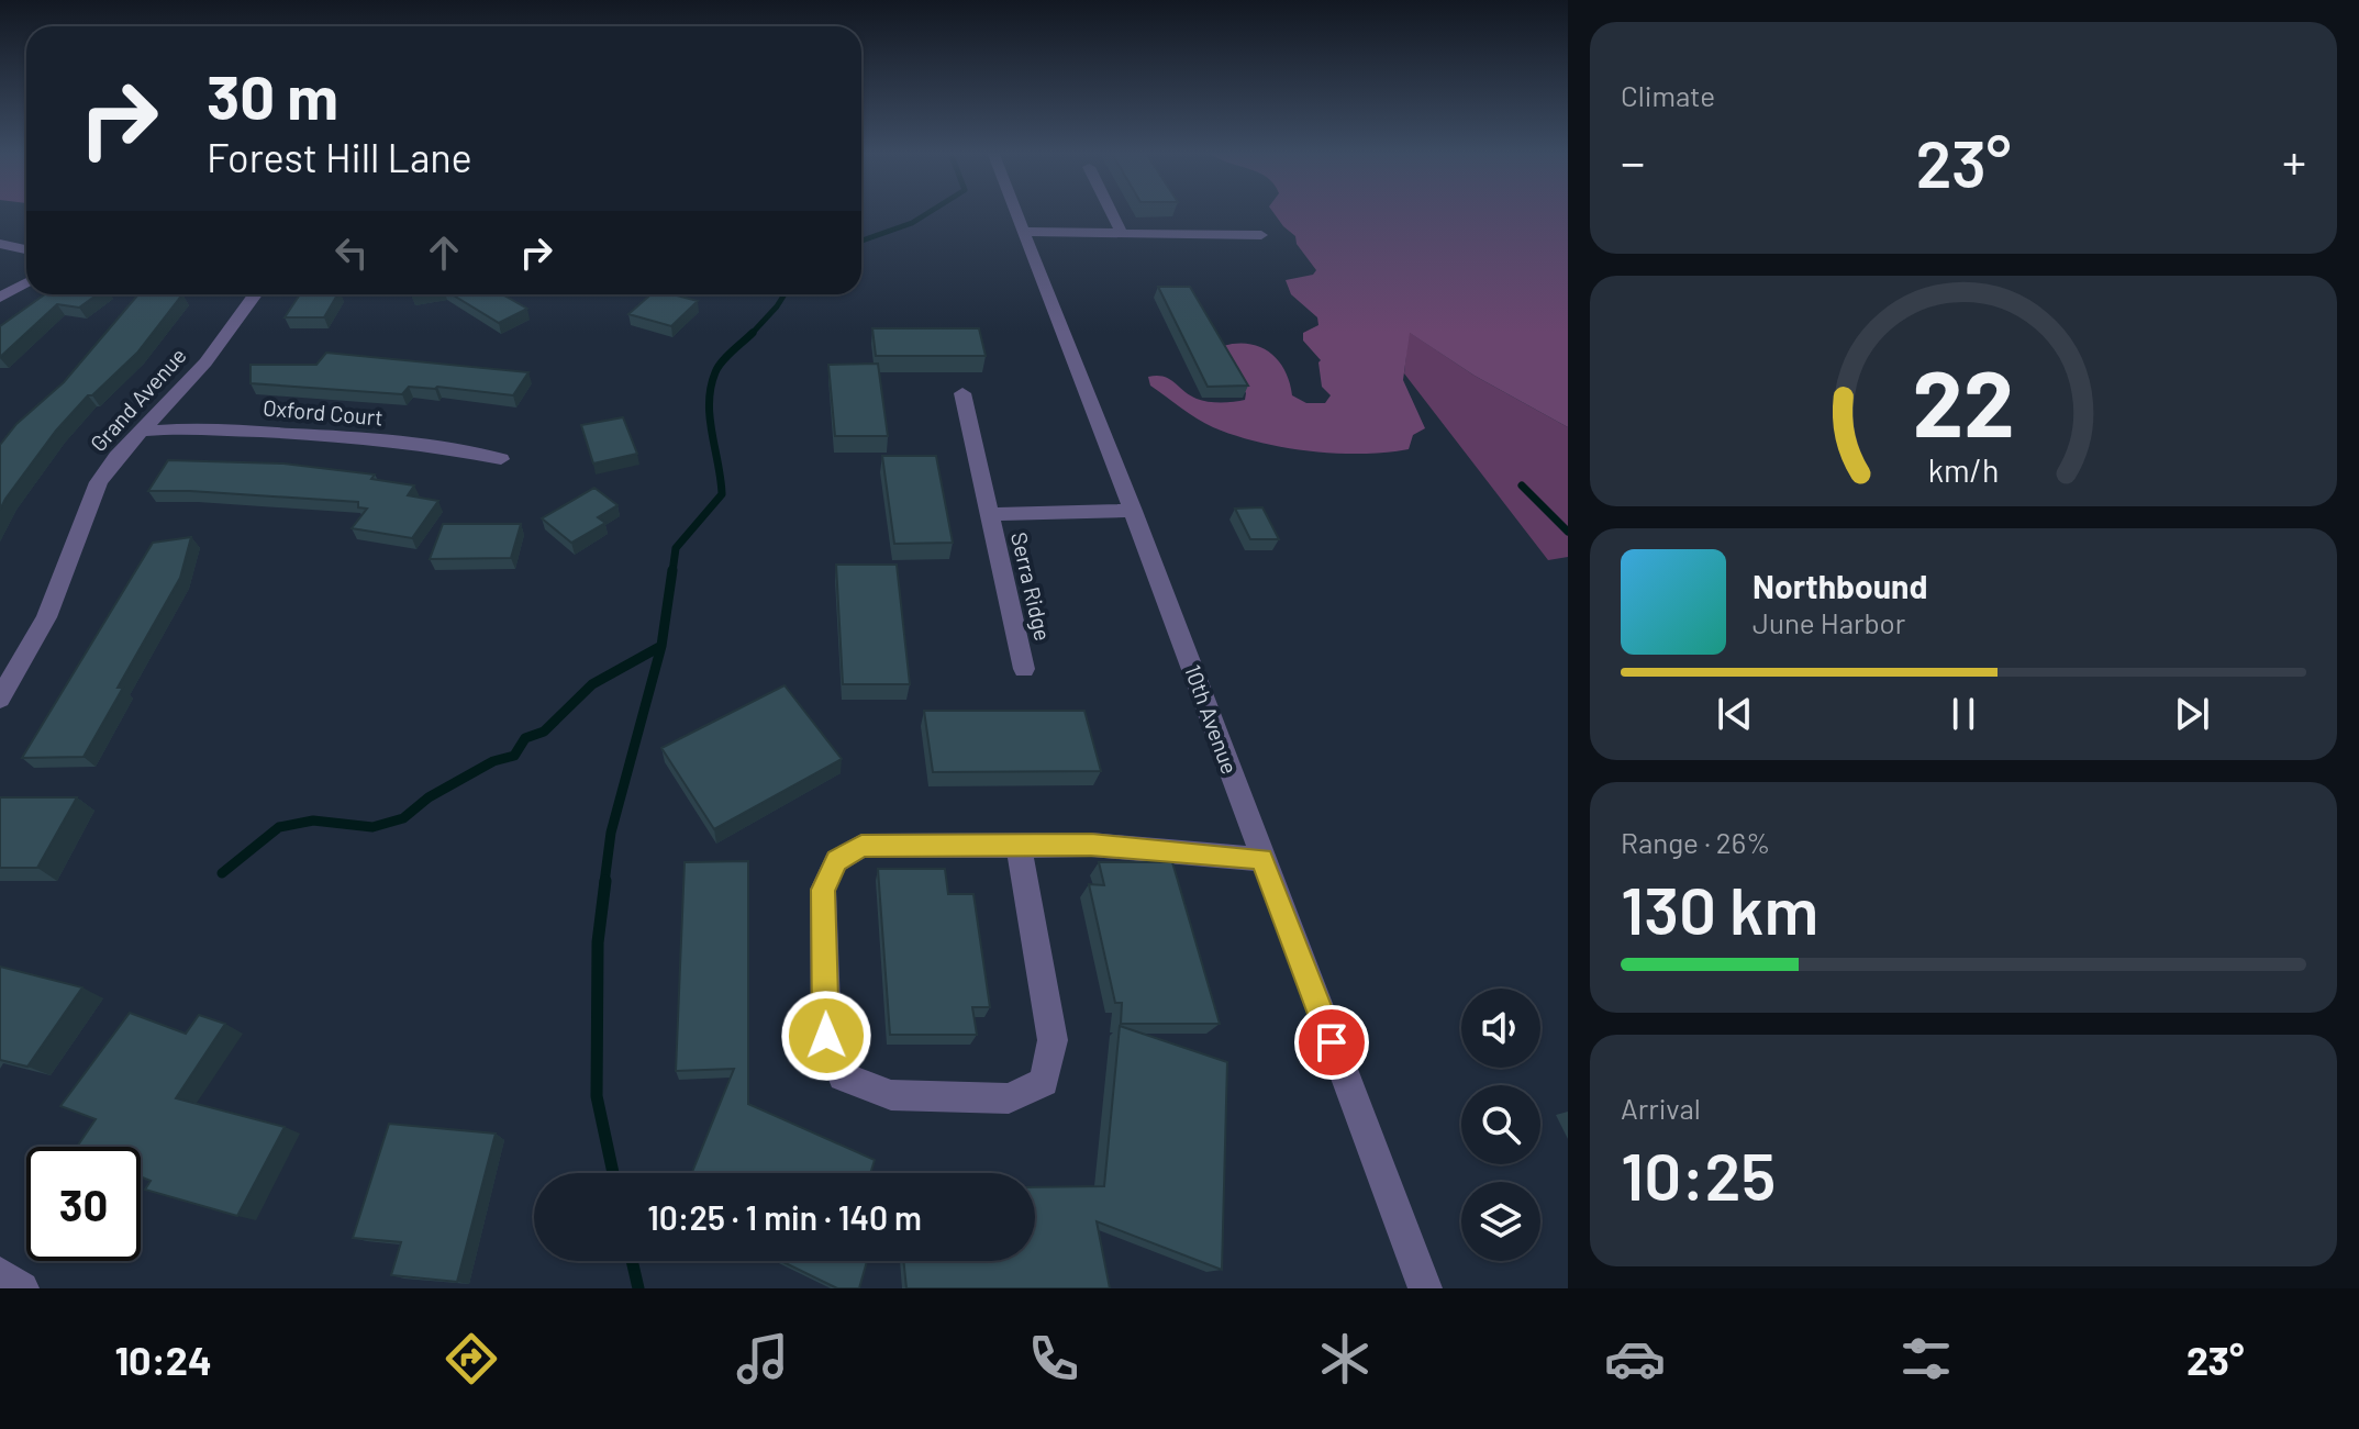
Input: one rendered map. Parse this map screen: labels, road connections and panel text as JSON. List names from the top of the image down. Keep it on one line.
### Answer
{"streets":{"street":["Grand Avenue","Oxford Court","Serra Ridge","10th Avenue"]},"crossings":[["Grand Avenue","Oxford Court"],["Serra Ridge","10th Avenue"]],"page":{"tile":["Climate",["Range · 26%","130 km"],["Arrival","10:25"]],"turn":["30 m","Forest Hill Lane"],"heat":["−","23°","+"],"song":["Northbound","June Harbor"],"limit":"30","trip":"10:25 · 1 min · 140 m","tabs":["10:24","23°"],"gauge":["22","km/h"]}}
